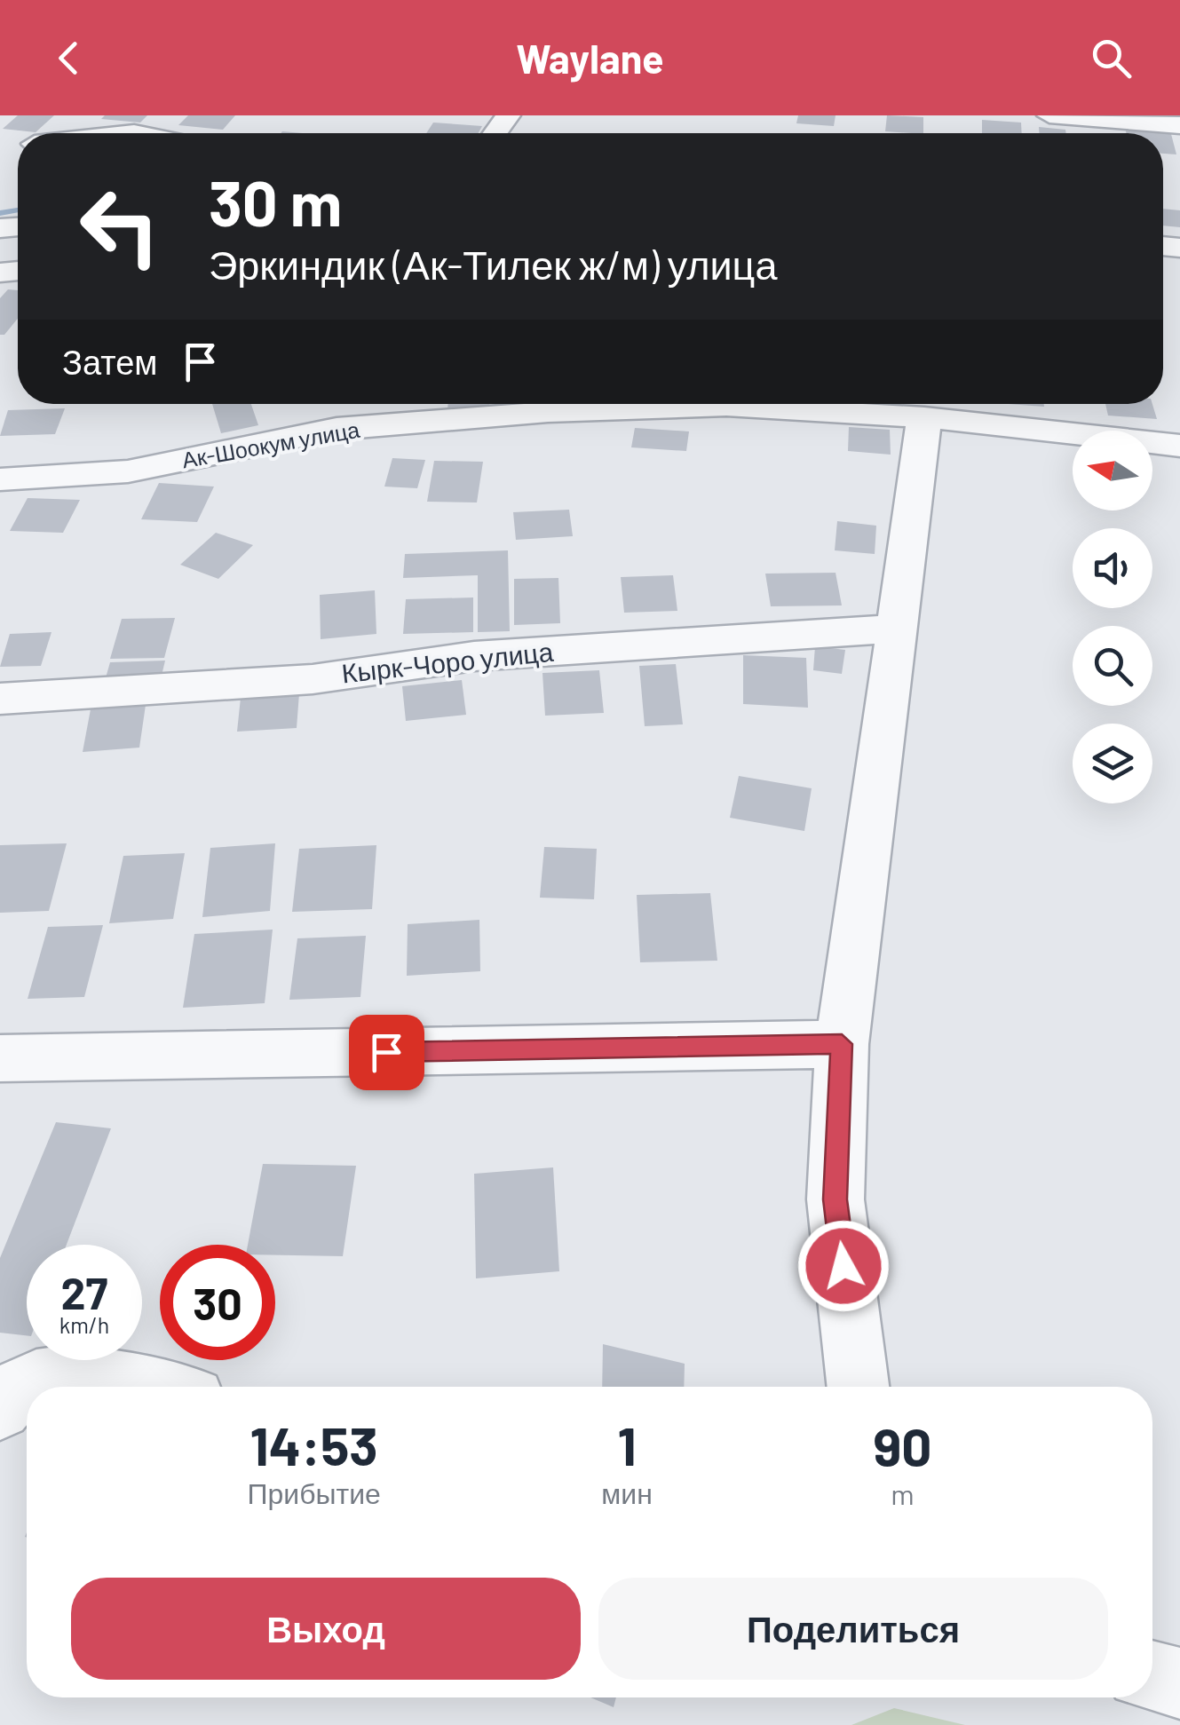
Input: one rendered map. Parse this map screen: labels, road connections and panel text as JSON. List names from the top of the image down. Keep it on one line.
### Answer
{"streets":{"street":["Ак-Шоокум улица","Кырк-Чоро улица"]},"north":"left","page":{"header":"Waylane","turn":["30 m","Эркиндик (Ак-Тилек ж/м) улица"],"then":"Затем","speed":"27 km/h","limit":"30","eta":["14:53","Прибытие","1","мин","90","m"],"buttons":["Выход","Поделиться"]}}
